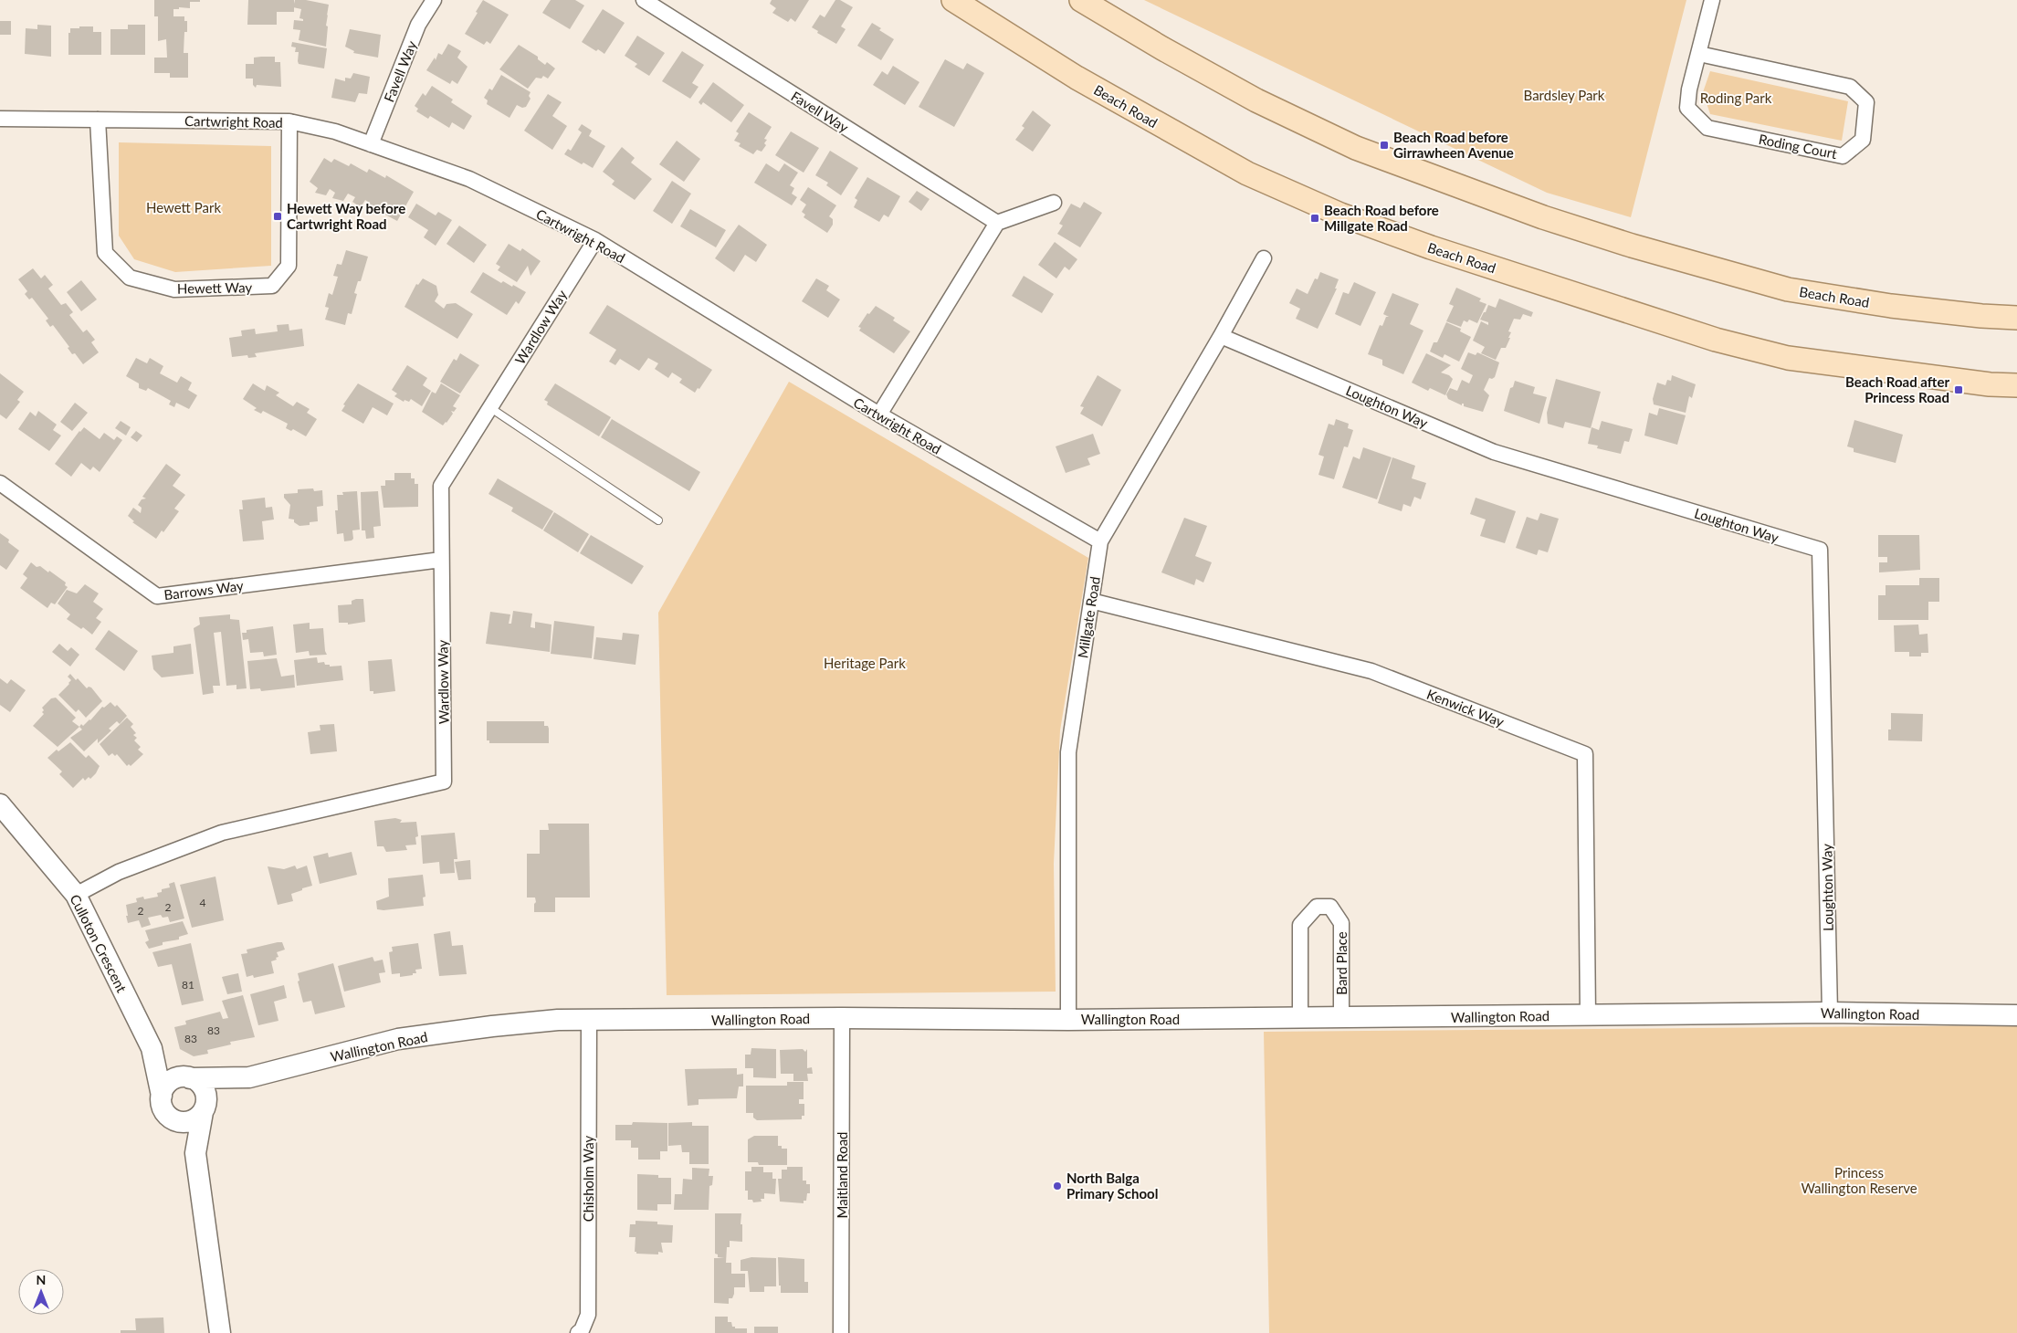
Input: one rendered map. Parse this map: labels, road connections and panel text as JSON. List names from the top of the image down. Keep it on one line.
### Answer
{"streets":{"main road":["Beach Road"],"street":["Favell Way","Cartwright Road","Roding Court","Hewett Way","Wardlow Way","Loughton Way","Barrows Way","Millgate Road","Kenwick Way","Culloton Crescent","Bard Place","Wallington Road","Maitland Road","Chisholm Way"]},"crossings":[["Favell Way","Cartwright Road"],["Cartwright Road","Hewett Way"],["Cartwright Road","Wardlow Way"],["Cartwright Road","Millgate Road"],["Wardlow Way","Barrows Way"],["Wardlow Way","Culloton Crescent"],["Loughton Way","Millgate Road"],["Loughton Way","Wallington Road"],["Millgate Road","Kenwick Way"],["Millgate Road","Wallington Road"],["Kenwick Way","Wallington Road"],["Culloton Crescent","Wallington Road"],["Bard Place","Wallington Road"],["Wallington Road","Maitland Road"],["Wallington Road","Chisholm Way"]],"parks":["Bardsley Park","Roding Park","Hewett Park","Heritage Park","Princess Wallington Reserve"],"places":{"transit":["Beach Road before Girrawheen Avenue","Hewett Way before Cartwright Road","Beach Road before Millgate Road","Beach Road after Princess Road"],"other":["North Balga Primary School"]},"house_numbers":["4","2","2","81","83","83"],"north":"top"}
